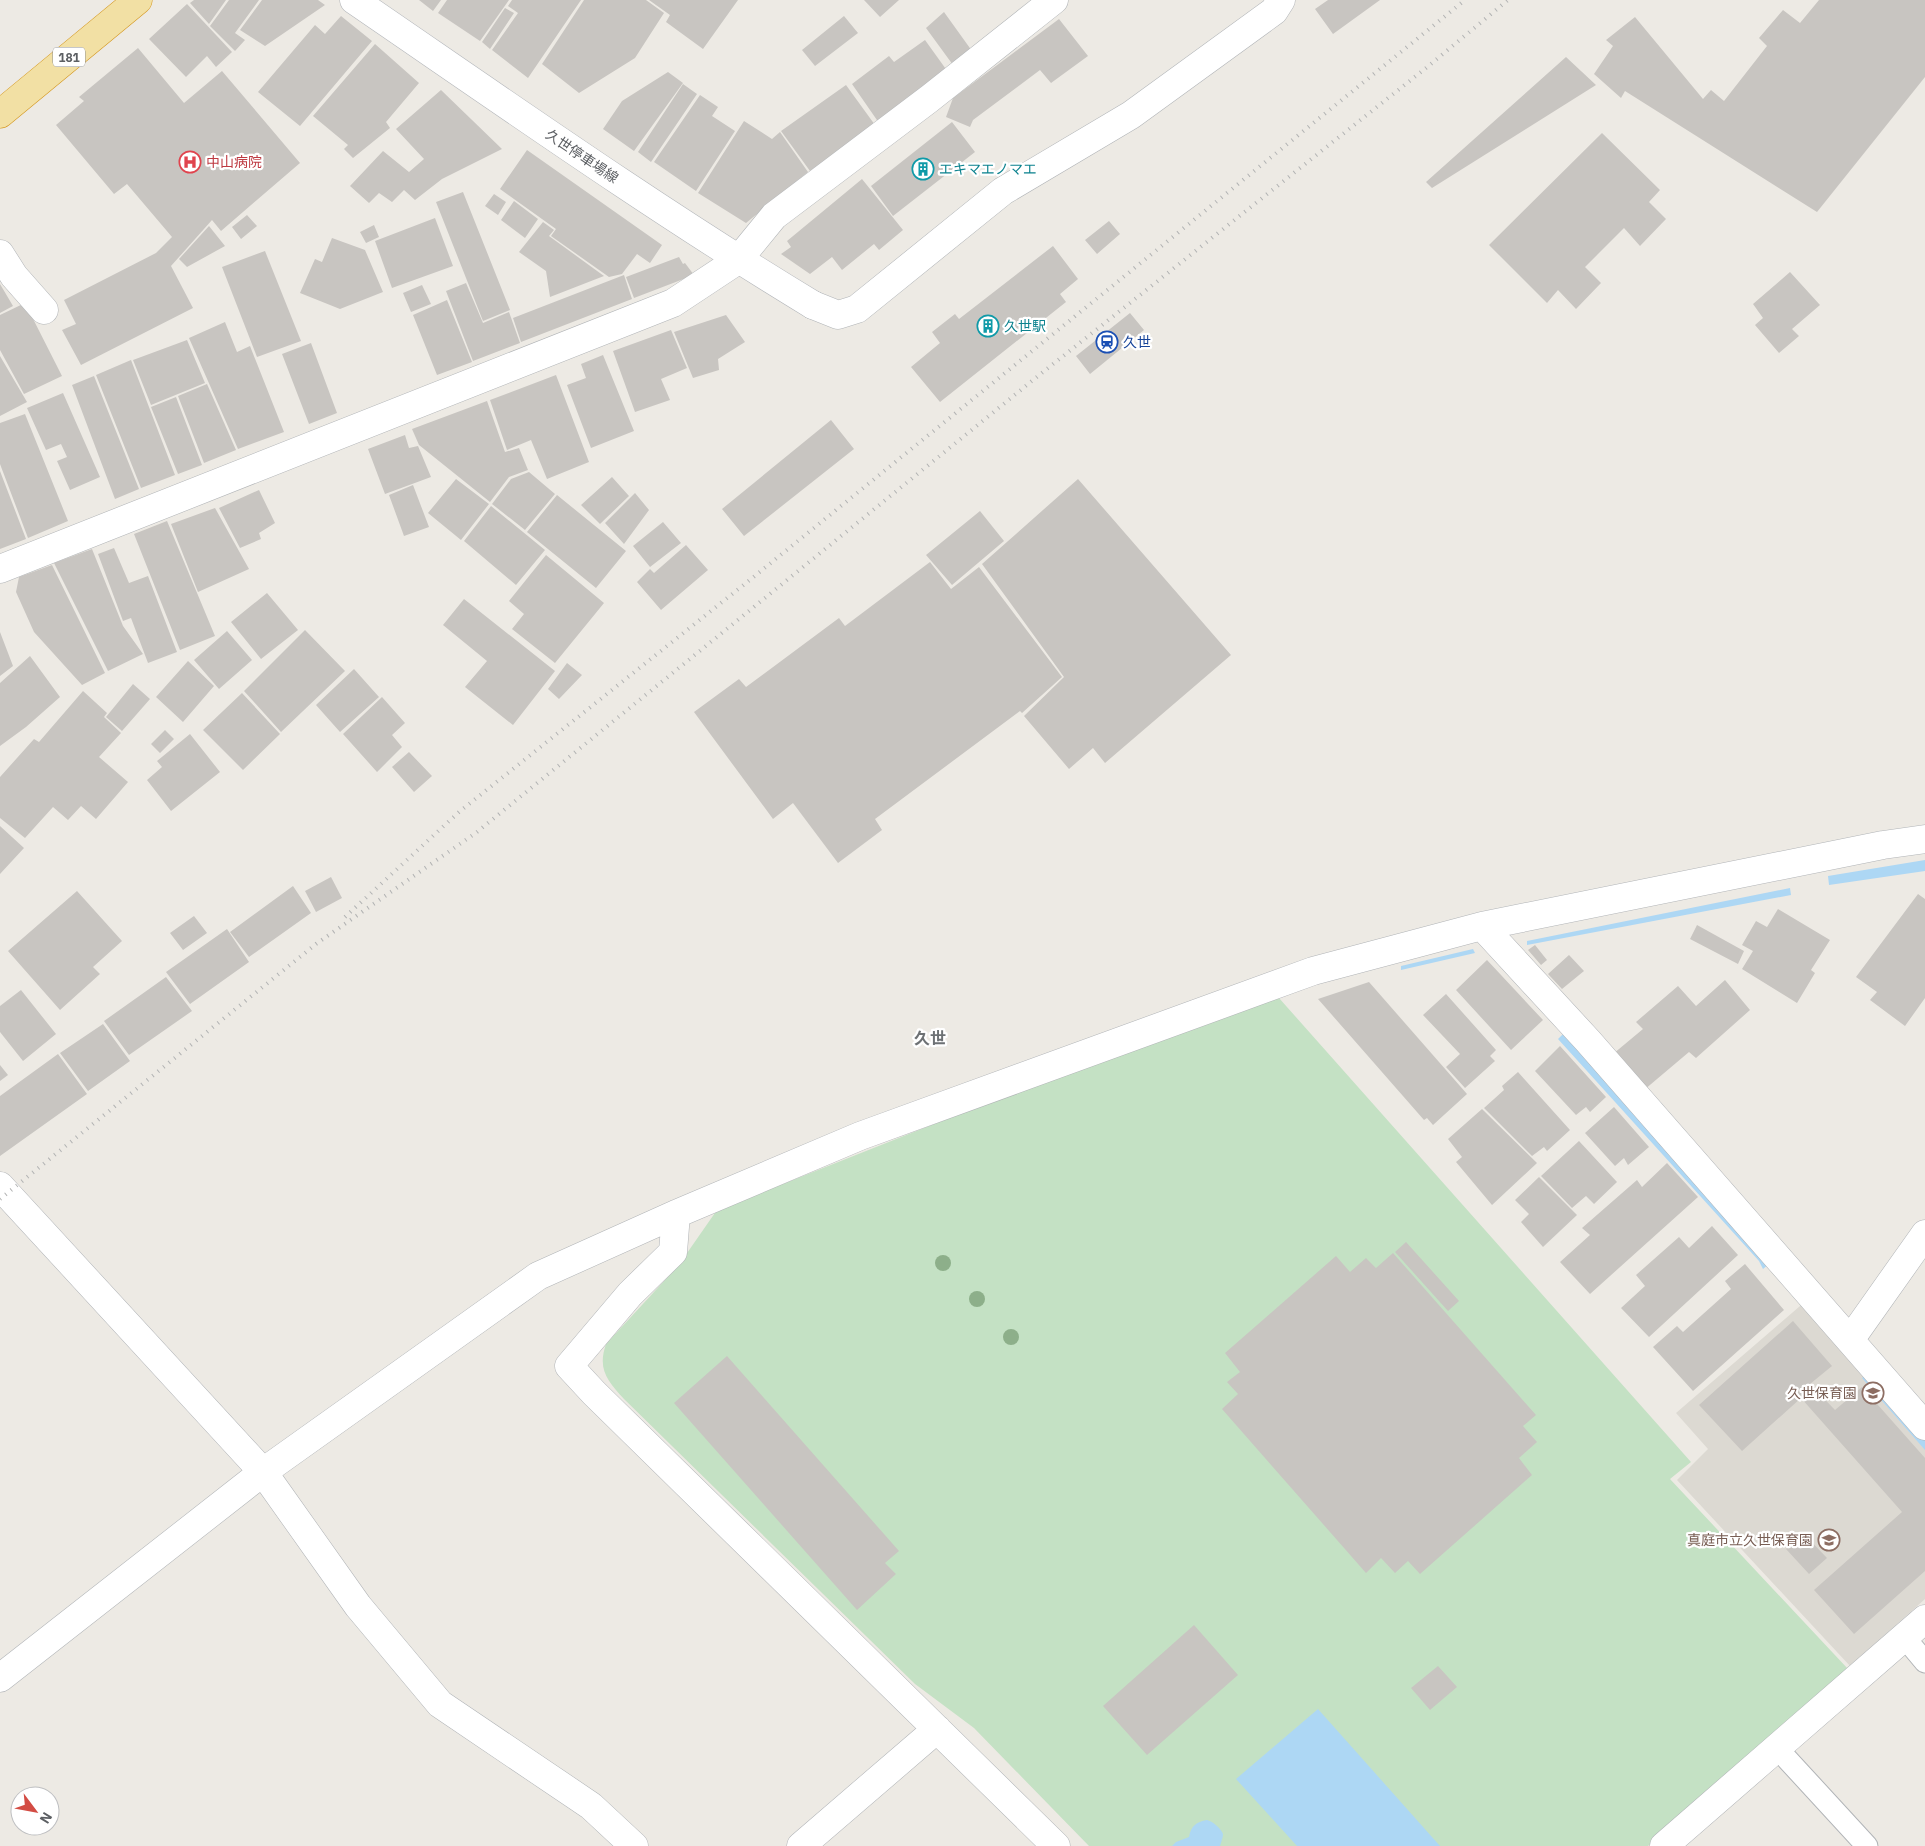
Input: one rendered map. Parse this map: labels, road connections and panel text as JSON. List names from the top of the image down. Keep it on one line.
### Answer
{"streets":{"highway":["181"],"street":["久世停車場線"]},"districts":["久世"],"places":{"hospital":["中山病院"],"building":["エキマエノマエ","久世駅"],"station":["久世"],"school or university":["久世保育園","真庭市立久世保育園"]},"north":"bottom right"}
